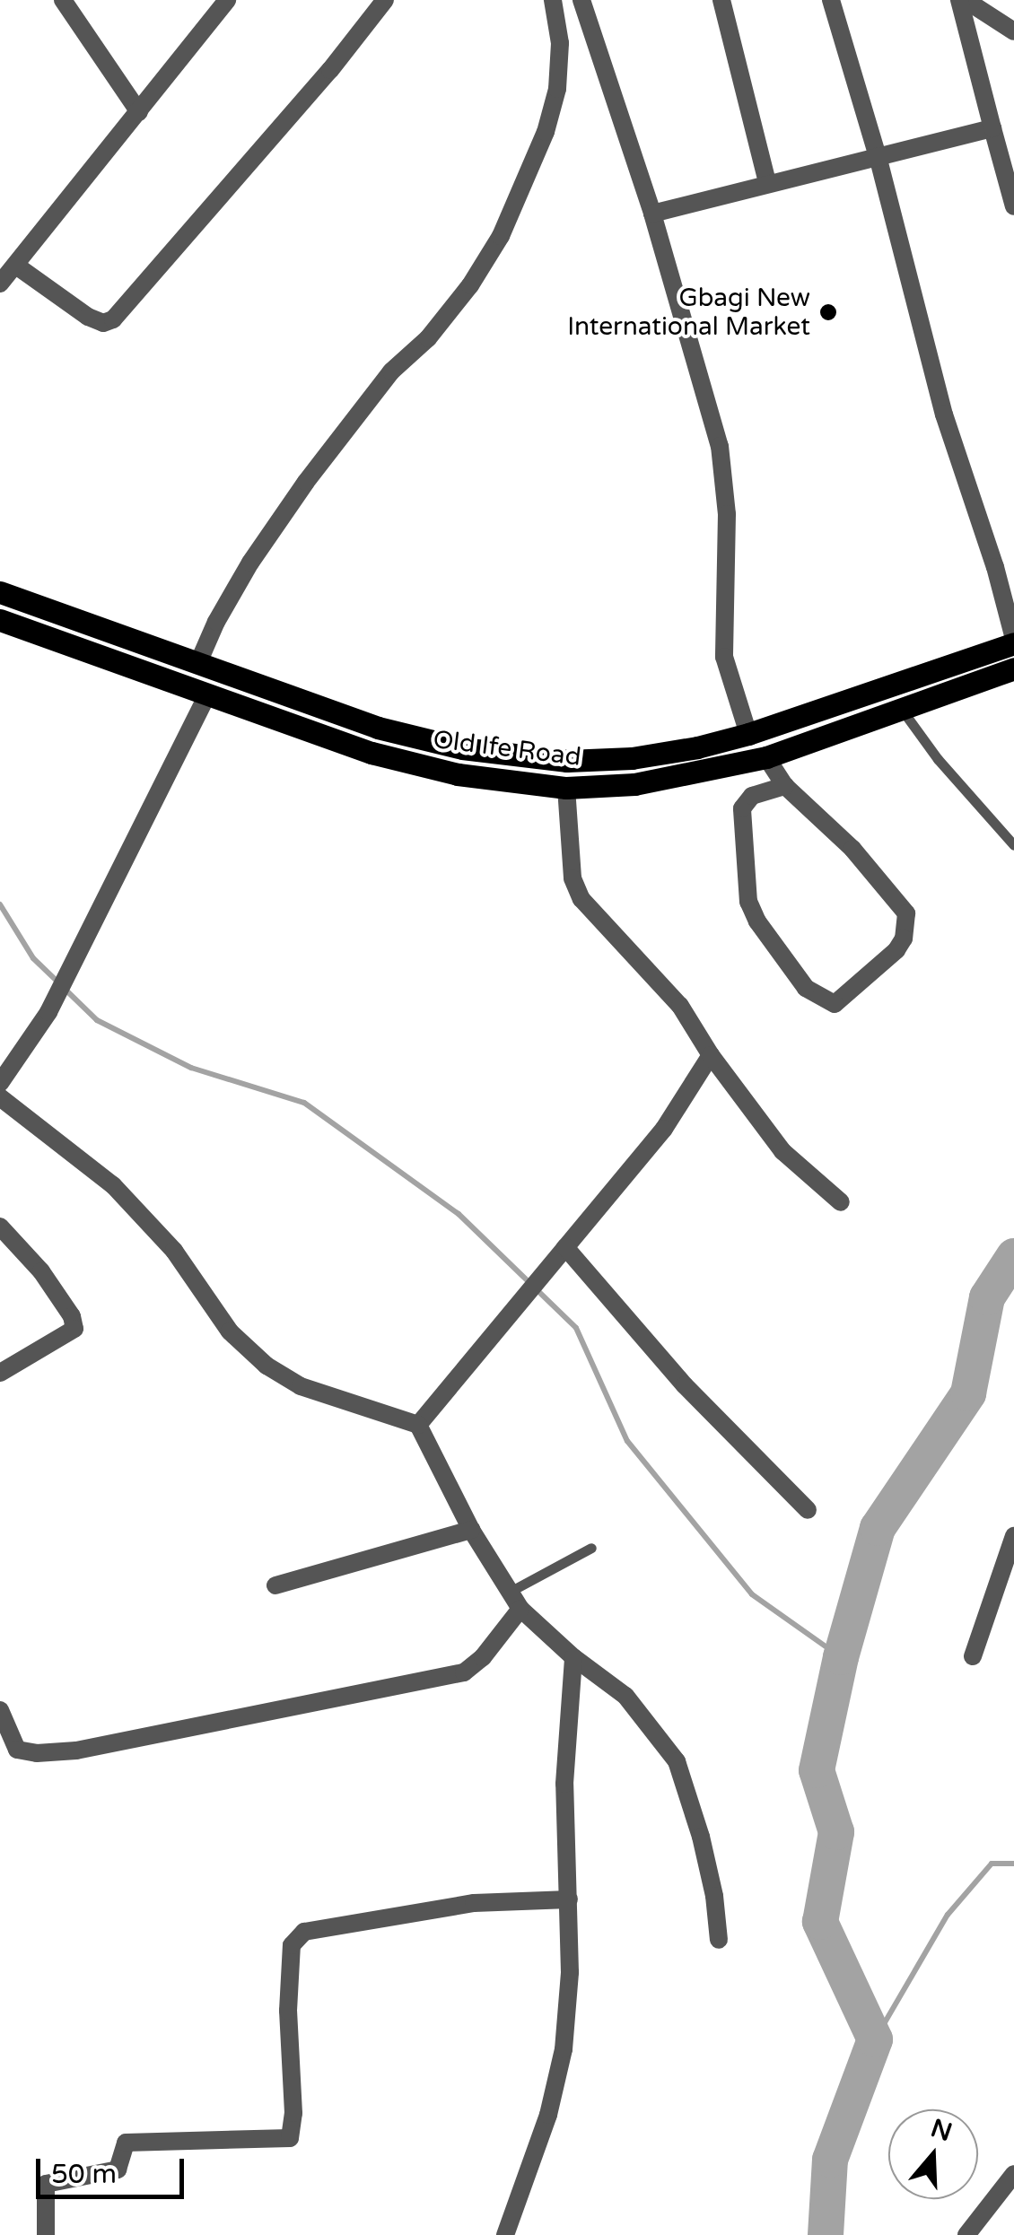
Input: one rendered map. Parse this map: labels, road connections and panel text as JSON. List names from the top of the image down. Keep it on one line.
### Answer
{"streets":{"main road":["Old Ife Road"]},"places":["Gbagi New International Market"],"scale_bar":"50 m","north":"top"}
